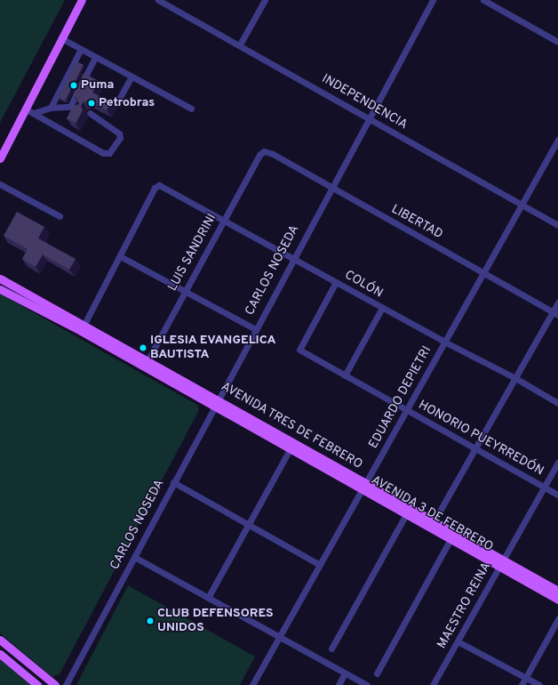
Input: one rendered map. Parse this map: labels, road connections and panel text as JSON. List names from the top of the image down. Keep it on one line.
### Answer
{"streets":{"main road":["AVENIDA TRES DE FEBRERO","AVENIDA 3 DE FEBRERO"],"street":["INDEPENDENCIA","LIBERTAD","LUIS SANDRINI","CARLOS NOSEDA","COLÓN","EDUARDO DEPIETRI","HONORIO PUEYRREDÓN","MAESTRO REINA"]},"crossings":[["INDEPENDENCIA","CARLOS NOSEDA"],["INDEPENDENCIA","EDUARDO DEPIETRI"],["LIBERTAD","LUIS SANDRINI"],["LIBERTAD","CARLOS NOSEDA"],["LIBERTAD","EDUARDO DEPIETRI"],["LUIS SANDRINI","COLÓN"],["LUIS SANDRINI","AVENIDA TRES DE FEBRERO"],["CARLOS NOSEDA","COLÓN"],["CARLOS NOSEDA","AVENIDA TRES DE FEBRERO"],["CARLOS NOSEDA","AVENIDA 3 DE FEBRERO"],["COLÓN","EDUARDO DEPIETRI"],["COLÓN","HONORIO PUEYRREDÓN"],["EDUARDO DEPIETRI","AVENIDA TRES DE FEBRERO"],["EDUARDO DEPIETRI","HONORIO PUEYRREDÓN"],["EDUARDO DEPIETRI","AVENIDA 3 DE FEBRERO"],["AVENIDA TRES DE FEBRERO","AVENIDA 3 DE FEBRERO"],["AVENIDA TRES DE FEBRERO","MAESTRO REINA"],["HONORIO PUEYRREDÓN","MAESTRO REINA"],["AVENIDA 3 DE FEBRERO","MAESTRO REINA"]],"places":["Puma","Petrobras","IGLESIA EVANGELICA BAUTISTA","CLUB DEFENSORES UNIDOS"]}
